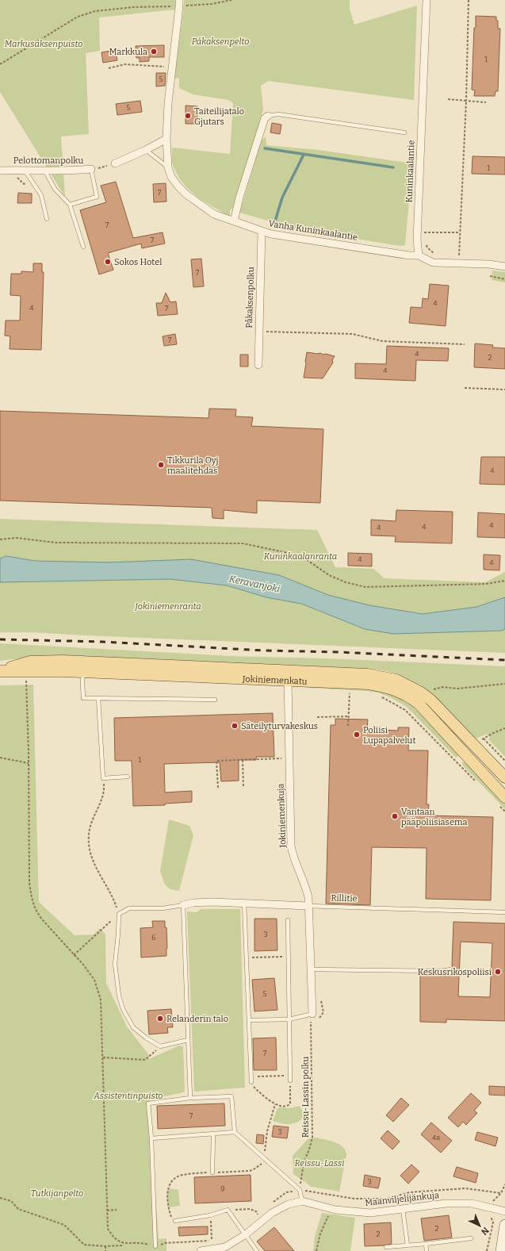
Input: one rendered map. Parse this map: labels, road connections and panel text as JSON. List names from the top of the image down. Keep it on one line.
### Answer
{"streets":{"main road":["Jokiniemenkatu"],"street":["Pelottomanpolku","Kuninkaalantie","Vanha Kuninkaalantie","Påkaksenpolku","Jokiniemenkuja","Rillitie","Maanviljelijänkuja"],"path":["Reissu-Lassin polku"]},"crossings":[["Kuninkaalantie","Vanha Kuninkaalantie"],["Vanha Kuninkaalantie","Påkaksenpolku"],["Jokiniemenkatu","Jokiniemenkuja"],["Jokiniemenkuja","Rillitie"]],"water":["Keravanjoki"],"parks":["Påkaksenpelto","Markusaksenpuisto","Kuninkaalanranta","Jokiniemenranta","Assistentinpuisto","Reissu-Lassi","Tutkijanpelto"],"places":["Markkula","Taiteilijatalo Gjutars","Sokos Hotel","Tikkurila Oyj maalitehdas","Säteilyturvakeskus","Poliisi Lupapalvelut","Vantaan pääpoliisiasema","Keskusrikospoliisi","Relanderin talo"],"house_numbers":["1","5","5","1","7","7","7","7","4","4","7","7","4","2","4","4","4","4","4","4","4","1","3","6","5","7","7","3","4a","3","9","2","2"],"north":"bottom right"}
